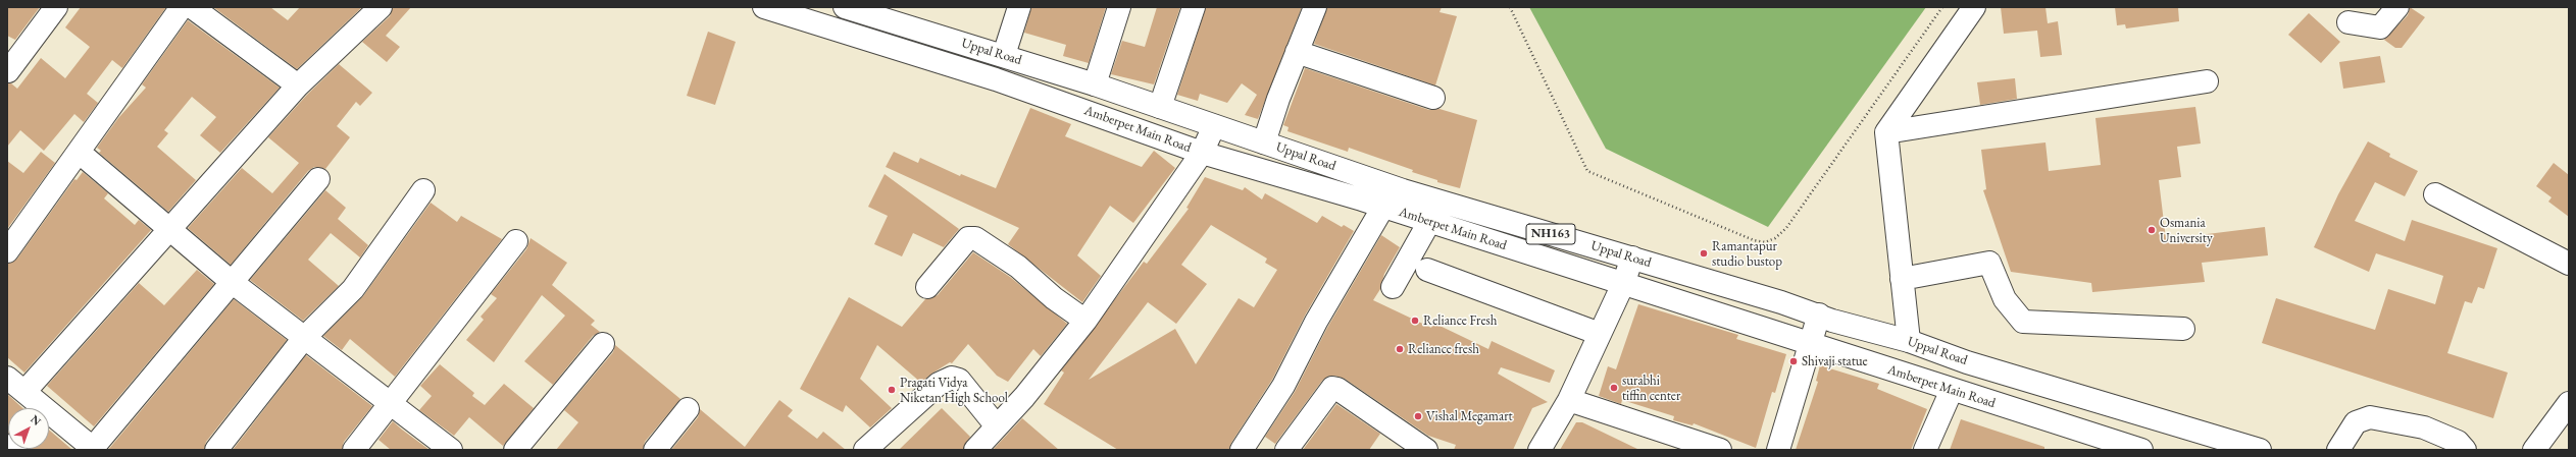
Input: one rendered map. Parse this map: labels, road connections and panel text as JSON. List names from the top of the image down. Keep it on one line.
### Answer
{"streets":{"main road":["Uppal Road","Amberpet Main Road","NH163"]},"places":["Osmania University","Ramantapur studio bustop","Reliance Fresh","Reliance fresh","Shivaji statue","surabhi tiffin center","Pragati Vidya Niketan High School","Vishal Megamart"],"north":"top right"}
